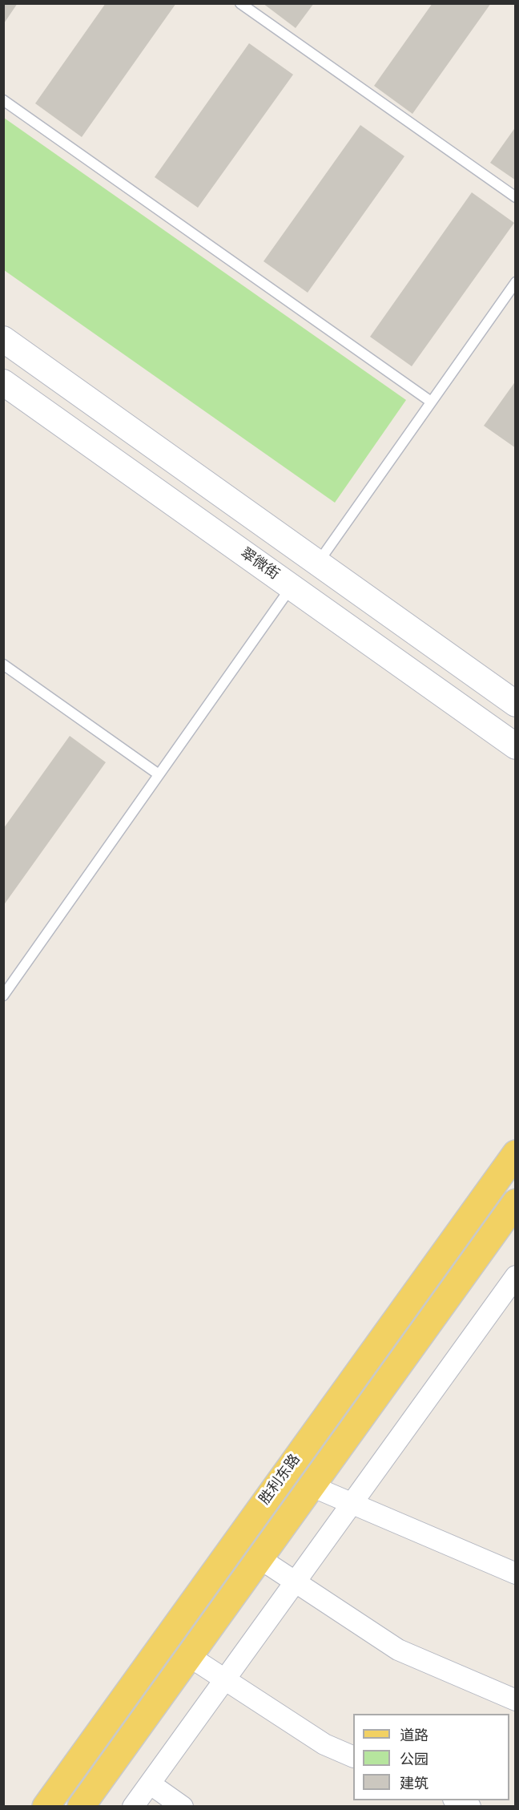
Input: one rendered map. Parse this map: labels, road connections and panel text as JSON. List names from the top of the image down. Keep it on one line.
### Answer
{"streets":{"main road":["胜利东路"],"street":["翠微街"]},"legend":["道路","公园","建筑"]}
